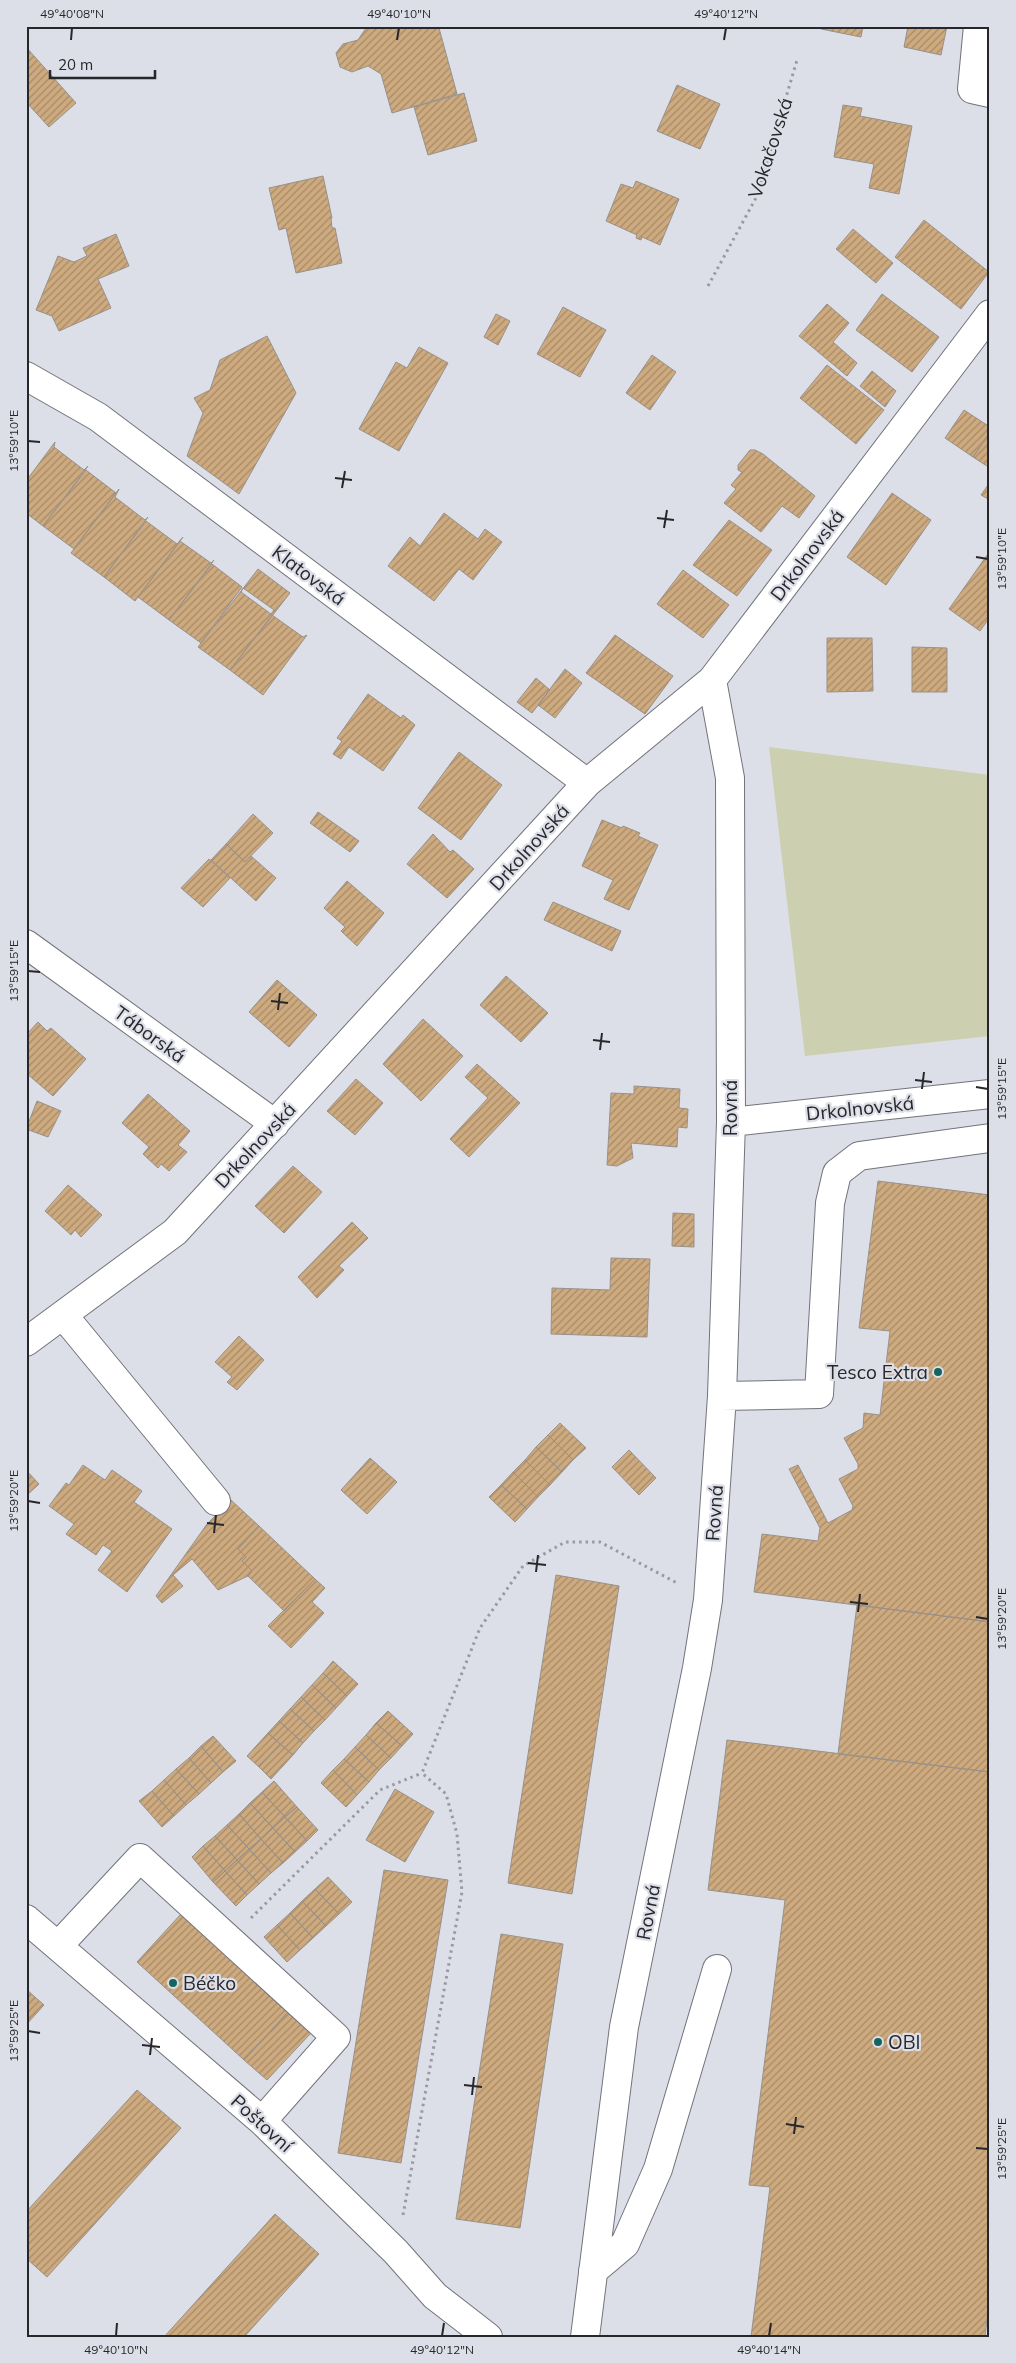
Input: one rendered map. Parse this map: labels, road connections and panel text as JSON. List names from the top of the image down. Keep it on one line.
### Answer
{"streets":{"street":["Drkolnovská","Klatovská","Táborská","Rovná","Poštovní"],"path":["Vokačovská"]},"crossings":[["Drkolnovská","Klatovská"],["Drkolnovská","Táborská"],["Drkolnovská","Rovná"]],"places":["Tesco Extra","Béčko","OBI"],"scale_bar":"20 m","coordinates":["49°40'08\"N","49°40'10\"N","49°40'12\"N","13°59'10\"E","13°59'15\"E","13°59'20\"E","13°59'25\"E","49°40'14\"N"]}
